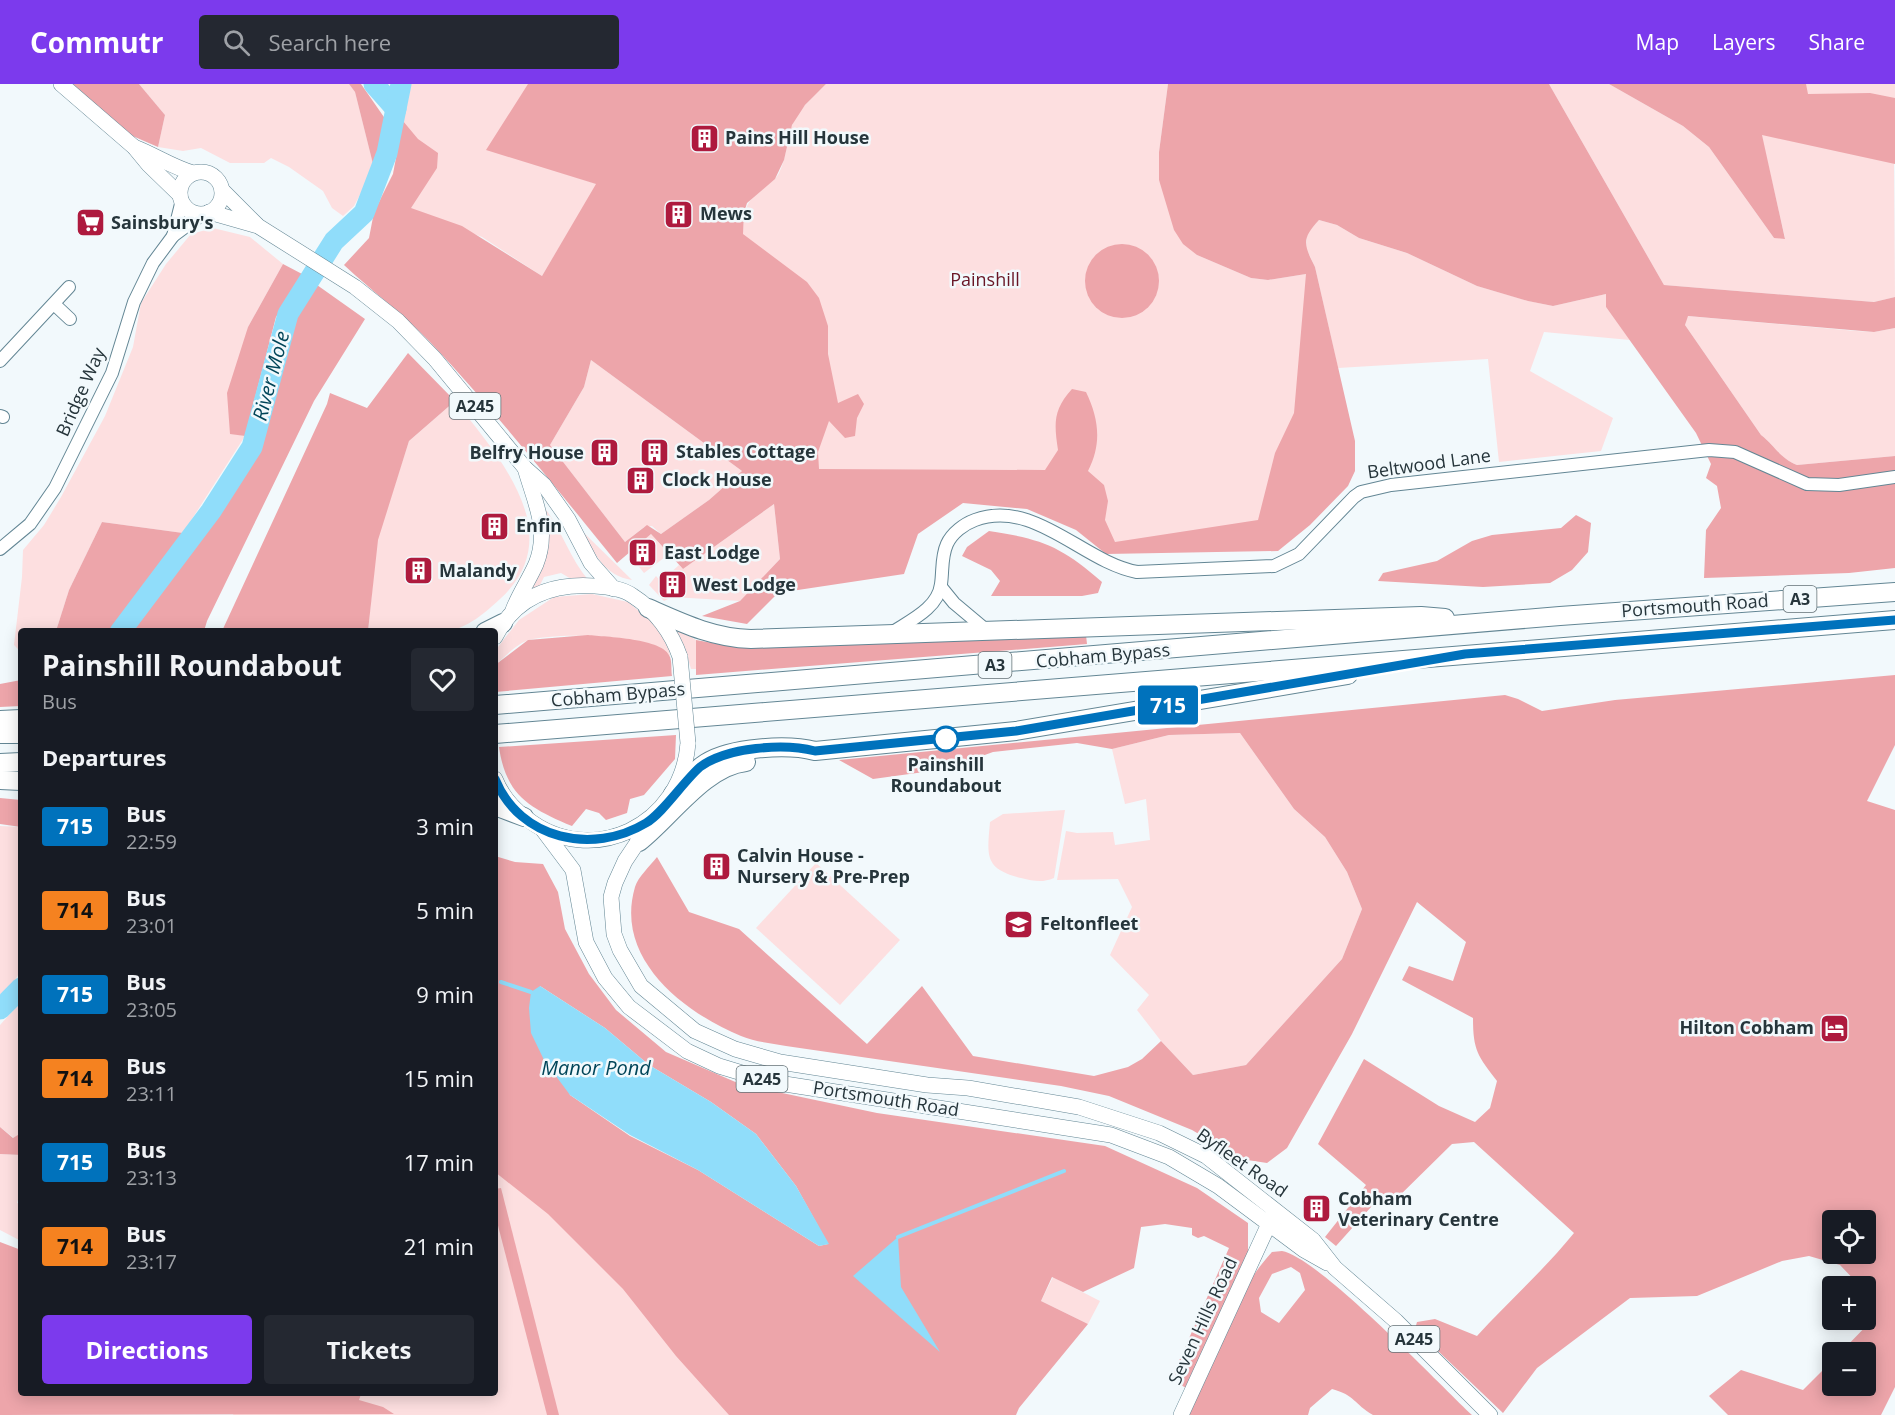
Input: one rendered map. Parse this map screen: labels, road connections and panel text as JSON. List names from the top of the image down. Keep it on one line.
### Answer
{"streets":{"highway":["A3","Portsmouth Road","Cobham Bypass"],"main road":["A245","Byfleet Road","Seven Hills Road"],"street":["Bridge Way","Beltwood Lane"]},"crossings":[["Bridge Way","A245"],["Portsmouth Road","Cobham Bypass"],["Portsmouth Road","Byfleet Road"],["Byfleet Road","Seven Hills Road"]],"water":["River Mole","Manor Pond"],"parks":["Painshill"],"places":{"building":["Pains Hill House","Mews","Stables Cottage","Belfry House","Clock House","Enfin","East Lodge","Malandy","West Lodge","Calvin House - Nursery & Pre-Prep","Cobham Veterinary Centre"],"supermarket":["Sainsbury's"],"other":["Painshill Roundabout"],"school or university":["Feltonfleet"],"hotel":["Hilton Cobham"]},"lines":["bus line 715"],"page":{"header":"Commutr","search":"Search here","nav":["Map","Layers","Share"],"on_map":"715","heading":[["Painshill Roundabout","Bus"],"Departures"],"list":[{"mark":"715","name":"Bus","note":"22:59","value":"3 min"},{"mark":"714","name":"Bus","note":"23:01","value":"5 min"},{"mark":"715","name":"Bus","note":"23:05","value":"9 min"},{"mark":"714","name":"Bus","note":"23:11","value":"15 min"},{"mark":"715","name":"Bus","note":"23:13","value":"17 min"},{"mark":"714","name":"Bus","note":"23:17","value":"21 min"}],"map_buttons":["+","−"],"buttons":["Directions","Tickets"]}}
